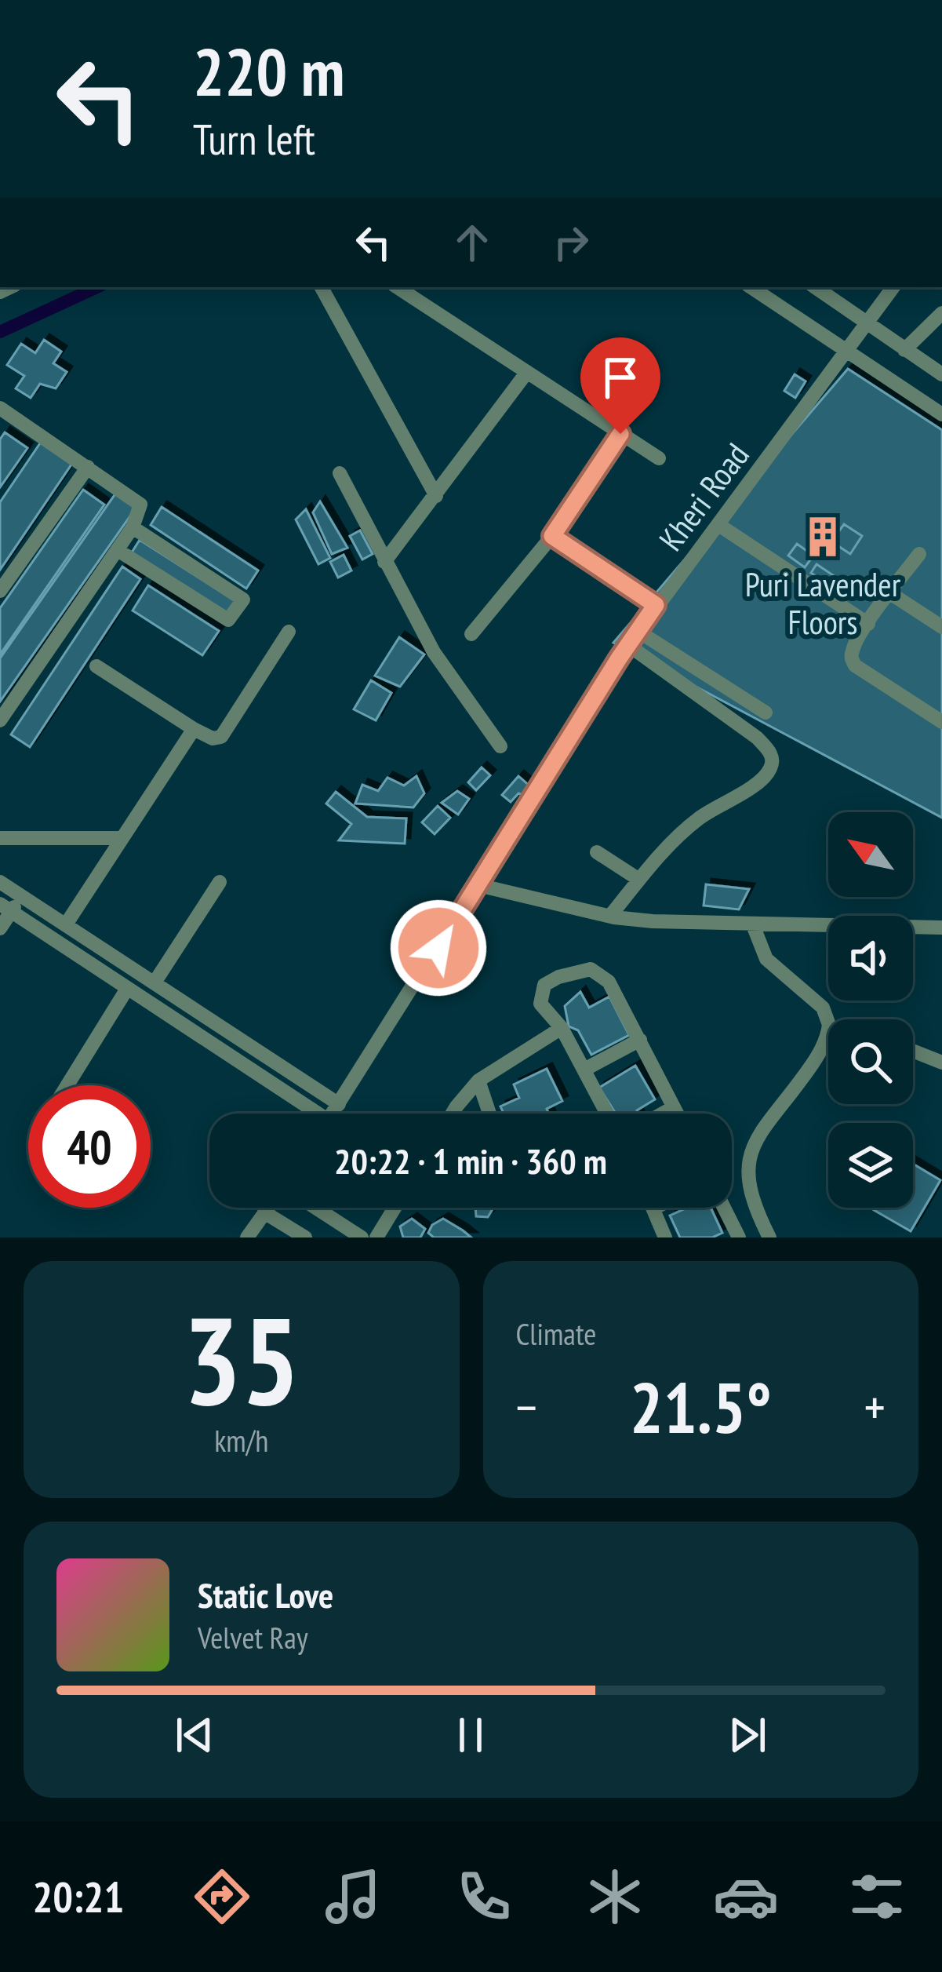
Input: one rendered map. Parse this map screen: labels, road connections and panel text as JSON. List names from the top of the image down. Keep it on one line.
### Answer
{"streets":{"street":["Kheri Road"]},"places":{"building":["Puri Lavender Floors"]},"north":"top left","page":{"turn":["220 m","Turn left"],"limit":"40","trip":"20:22 · 1 min · 360 m","tile":[["35","km/h"],"Climate"],"heat":["−","21.5°","+"],"song":["Static Love","Velvet Ray"],"tabs":"20:21"}}
